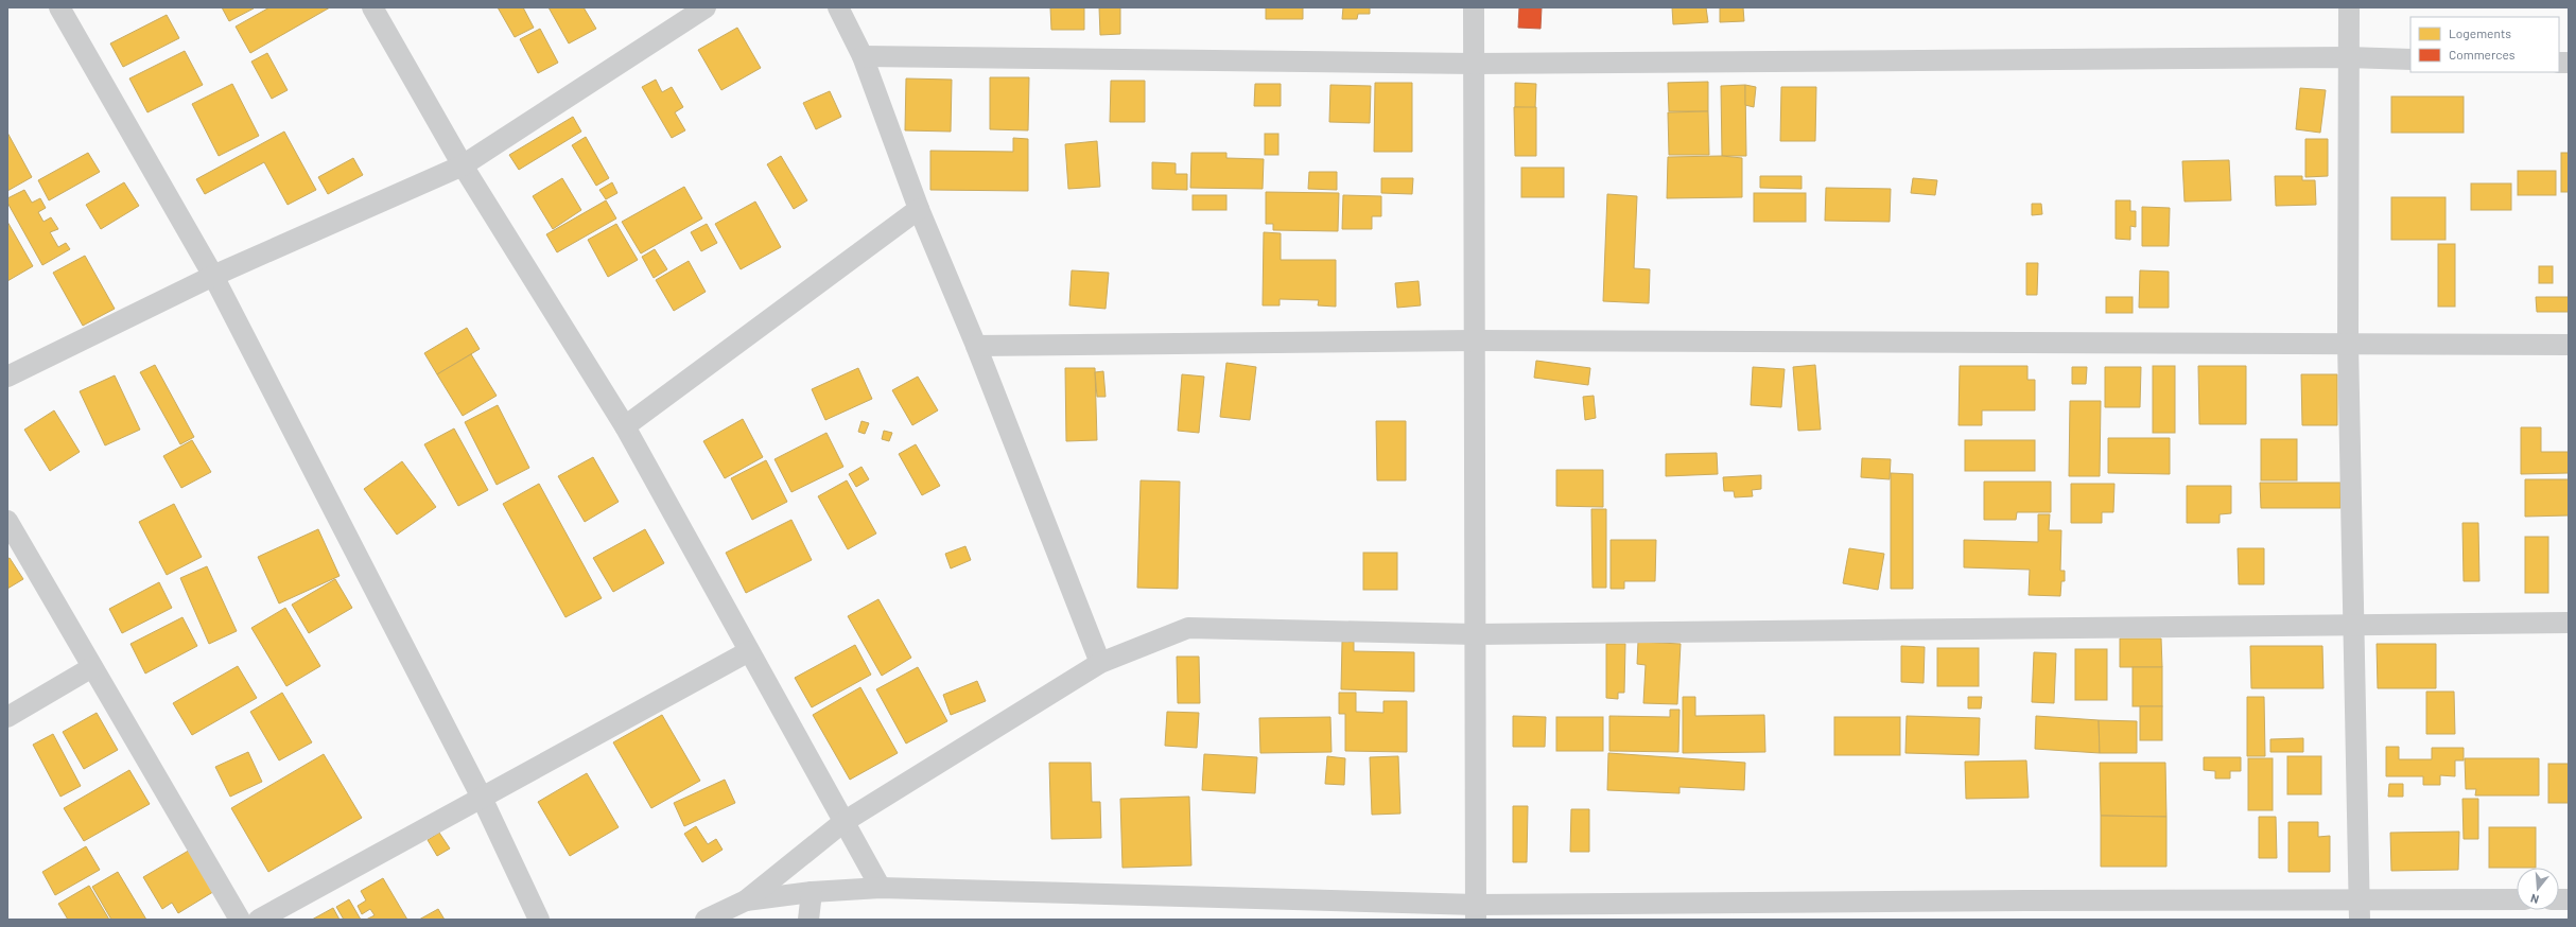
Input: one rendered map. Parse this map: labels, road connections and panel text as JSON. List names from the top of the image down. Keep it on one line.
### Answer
{"legend":["Logements","Commerces"],"north":"bottom"}
